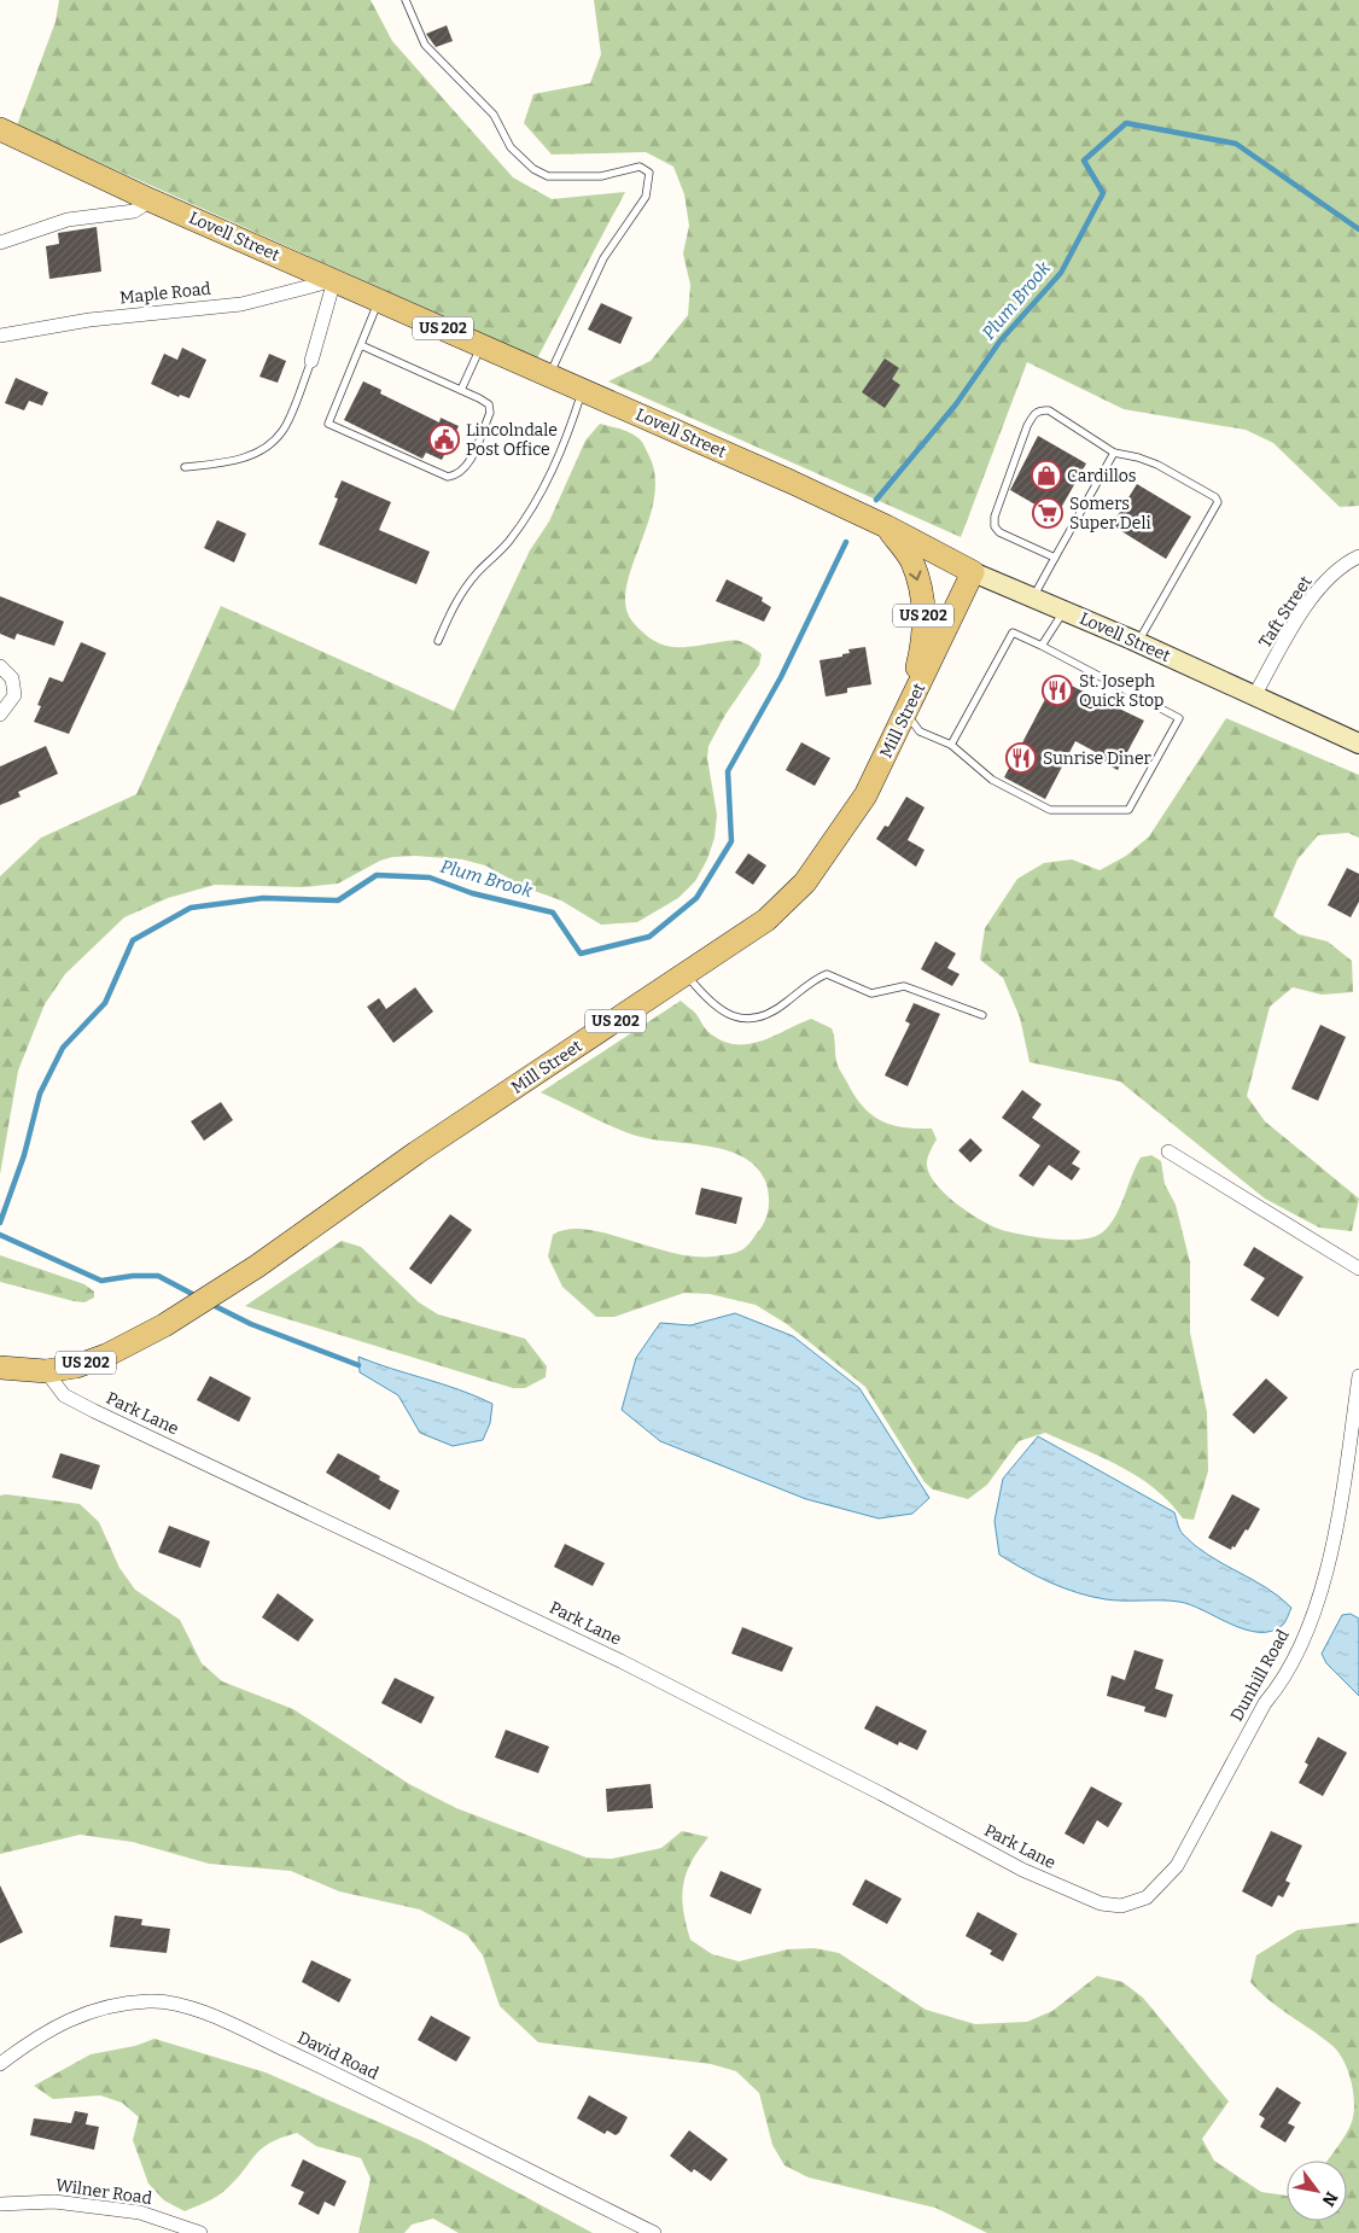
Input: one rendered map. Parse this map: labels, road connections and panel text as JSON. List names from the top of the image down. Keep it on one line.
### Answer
{"streets":{"main road":["Lovell Street","US 202","Mill Street"],"street":["Maple Road","Taft Street","Park Lane","Dunhill Road","David Road","Wilner Road"]},"crossings":[["Lovell Street","Maple Road"],["Lovell Street","US 202"],["Lovell Street","Taft Street"],["Lovell Street","Mill Street"],["US 202","Mill Street"],["Mill Street","Park Lane"],["Park Lane","Dunhill Road"]],"water":["Plum Brook"],"places":{"public building":["Lincolndale Post Office"],"shop":["Cardillos"],"supermarket":["Somers Super Deli"],"restaurant":["St. Joseph Quick Stop","Sunrise Diner"]},"north":"bottom right"}
